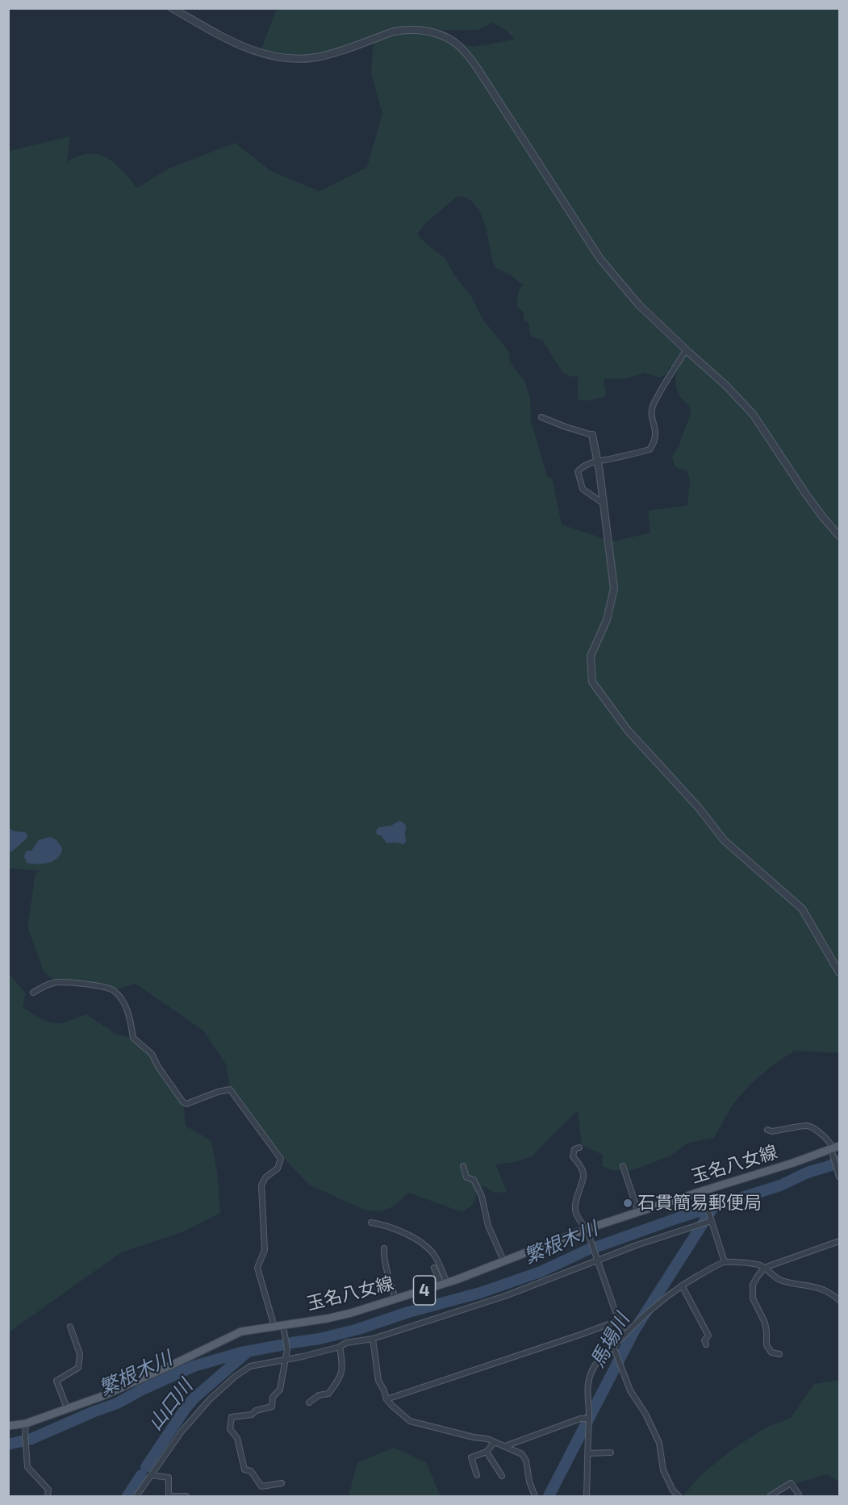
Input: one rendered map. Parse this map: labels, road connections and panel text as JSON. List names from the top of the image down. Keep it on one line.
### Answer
{"streets":{"main road":["玉名八女線","4"]},"water":["繁根木川","馬場川","山口川"],"places":["石貫簡易郵便局"]}
